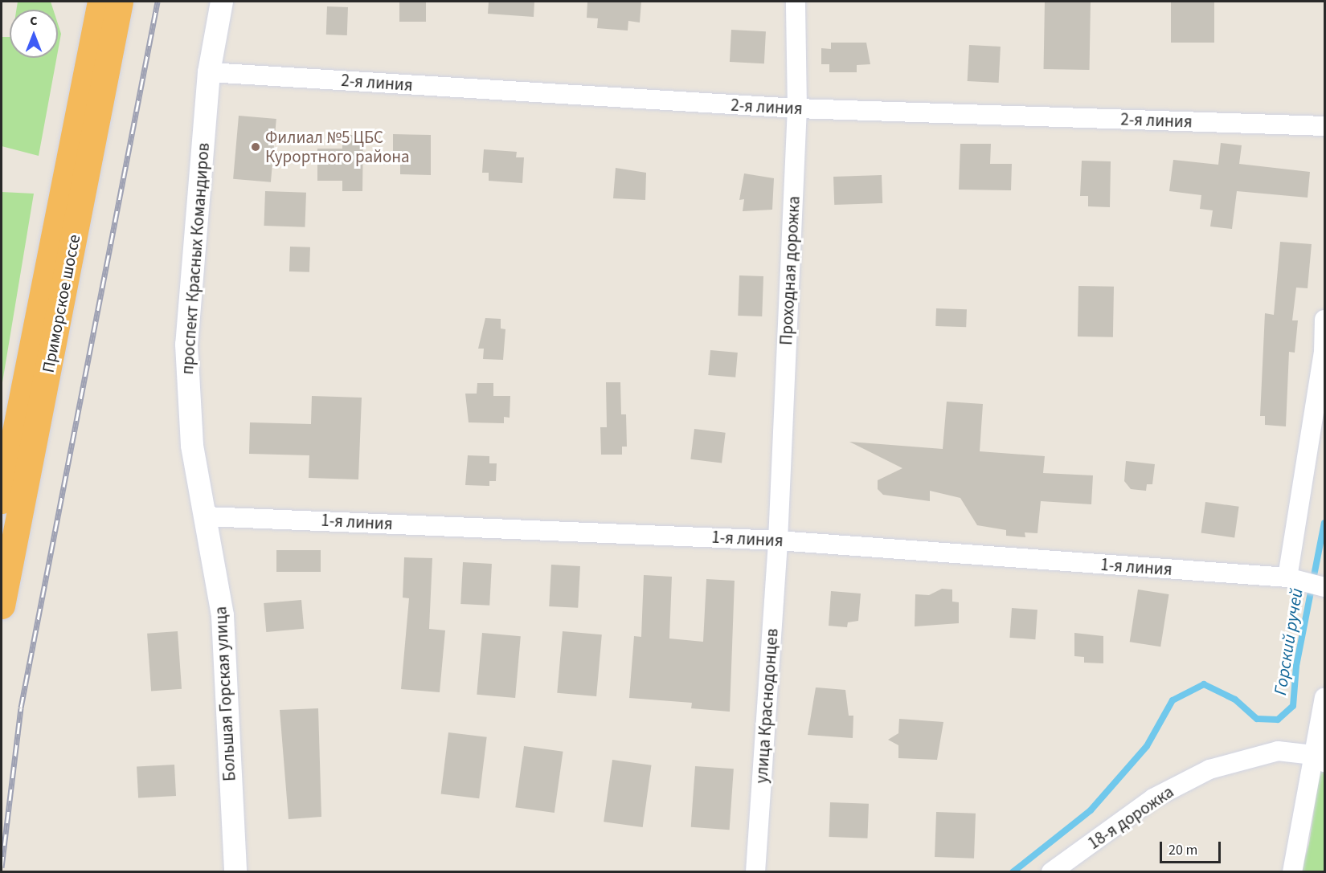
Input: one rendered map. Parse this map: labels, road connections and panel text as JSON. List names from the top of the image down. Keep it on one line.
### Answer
{"streets":{"highway":["Приморское шоссе"],"street":["2-я линия","проспект Красных Командиров","Проходная дорожка","1-я линия","Большая Горская улица","улица Краснодонцев","18-я дорожка"]},"crossings":[["2-я линия","проспект Красных Командиров"],["2-я линия","Проходная дорожка"],["проспект Красных Командиров","1-я линия"],["проспект Красных Командиров","Большая Горская улица"],["Проходная дорожка","1-я линия"],["Проходная дорожка","улица Краснодонцев"],["1-я линия","Большая Горская улица"],["1-я линия","улица Краснодонцев"]],"water":["Горский ручей"],"places":["Филиал №5 ЦБС Курортного района"],"scale_bar":"20 m","north":"top"}
